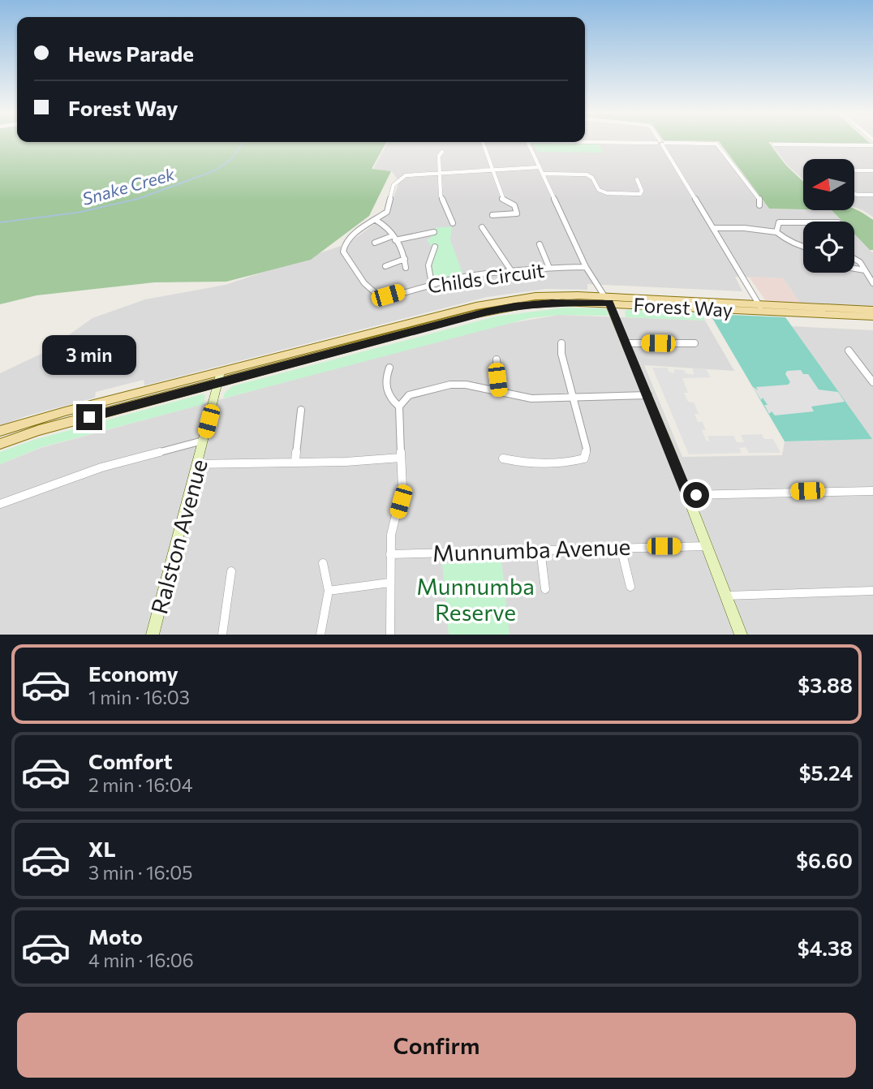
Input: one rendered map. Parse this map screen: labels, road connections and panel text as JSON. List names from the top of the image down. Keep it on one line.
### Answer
{"streets":{"main road":["Forest Way"],"street":["Childs Circuit","Ralston Avenue","Munnumba Avenue"]},"crossings":[["Forest Way","Ralston Avenue"]],"water":["Snake Creek"],"parks":["Munnumba Reserve"],"north":"left","page":{"banner":["Hews Parade","Forest Way"],"bubble":"3 min","list":[{"name":"Economy","note":"1 min · 16:03","value":"$3.88"},{"name":"Comfort","note":"2 min · 16:04","value":"$5.24"},{"name":"XL","note":"3 min · 16:05","value":"$6.60"},{"name":"Moto","note":"4 min · 16:06","value":"$4.38"}],"buttons":"Confirm"}}
